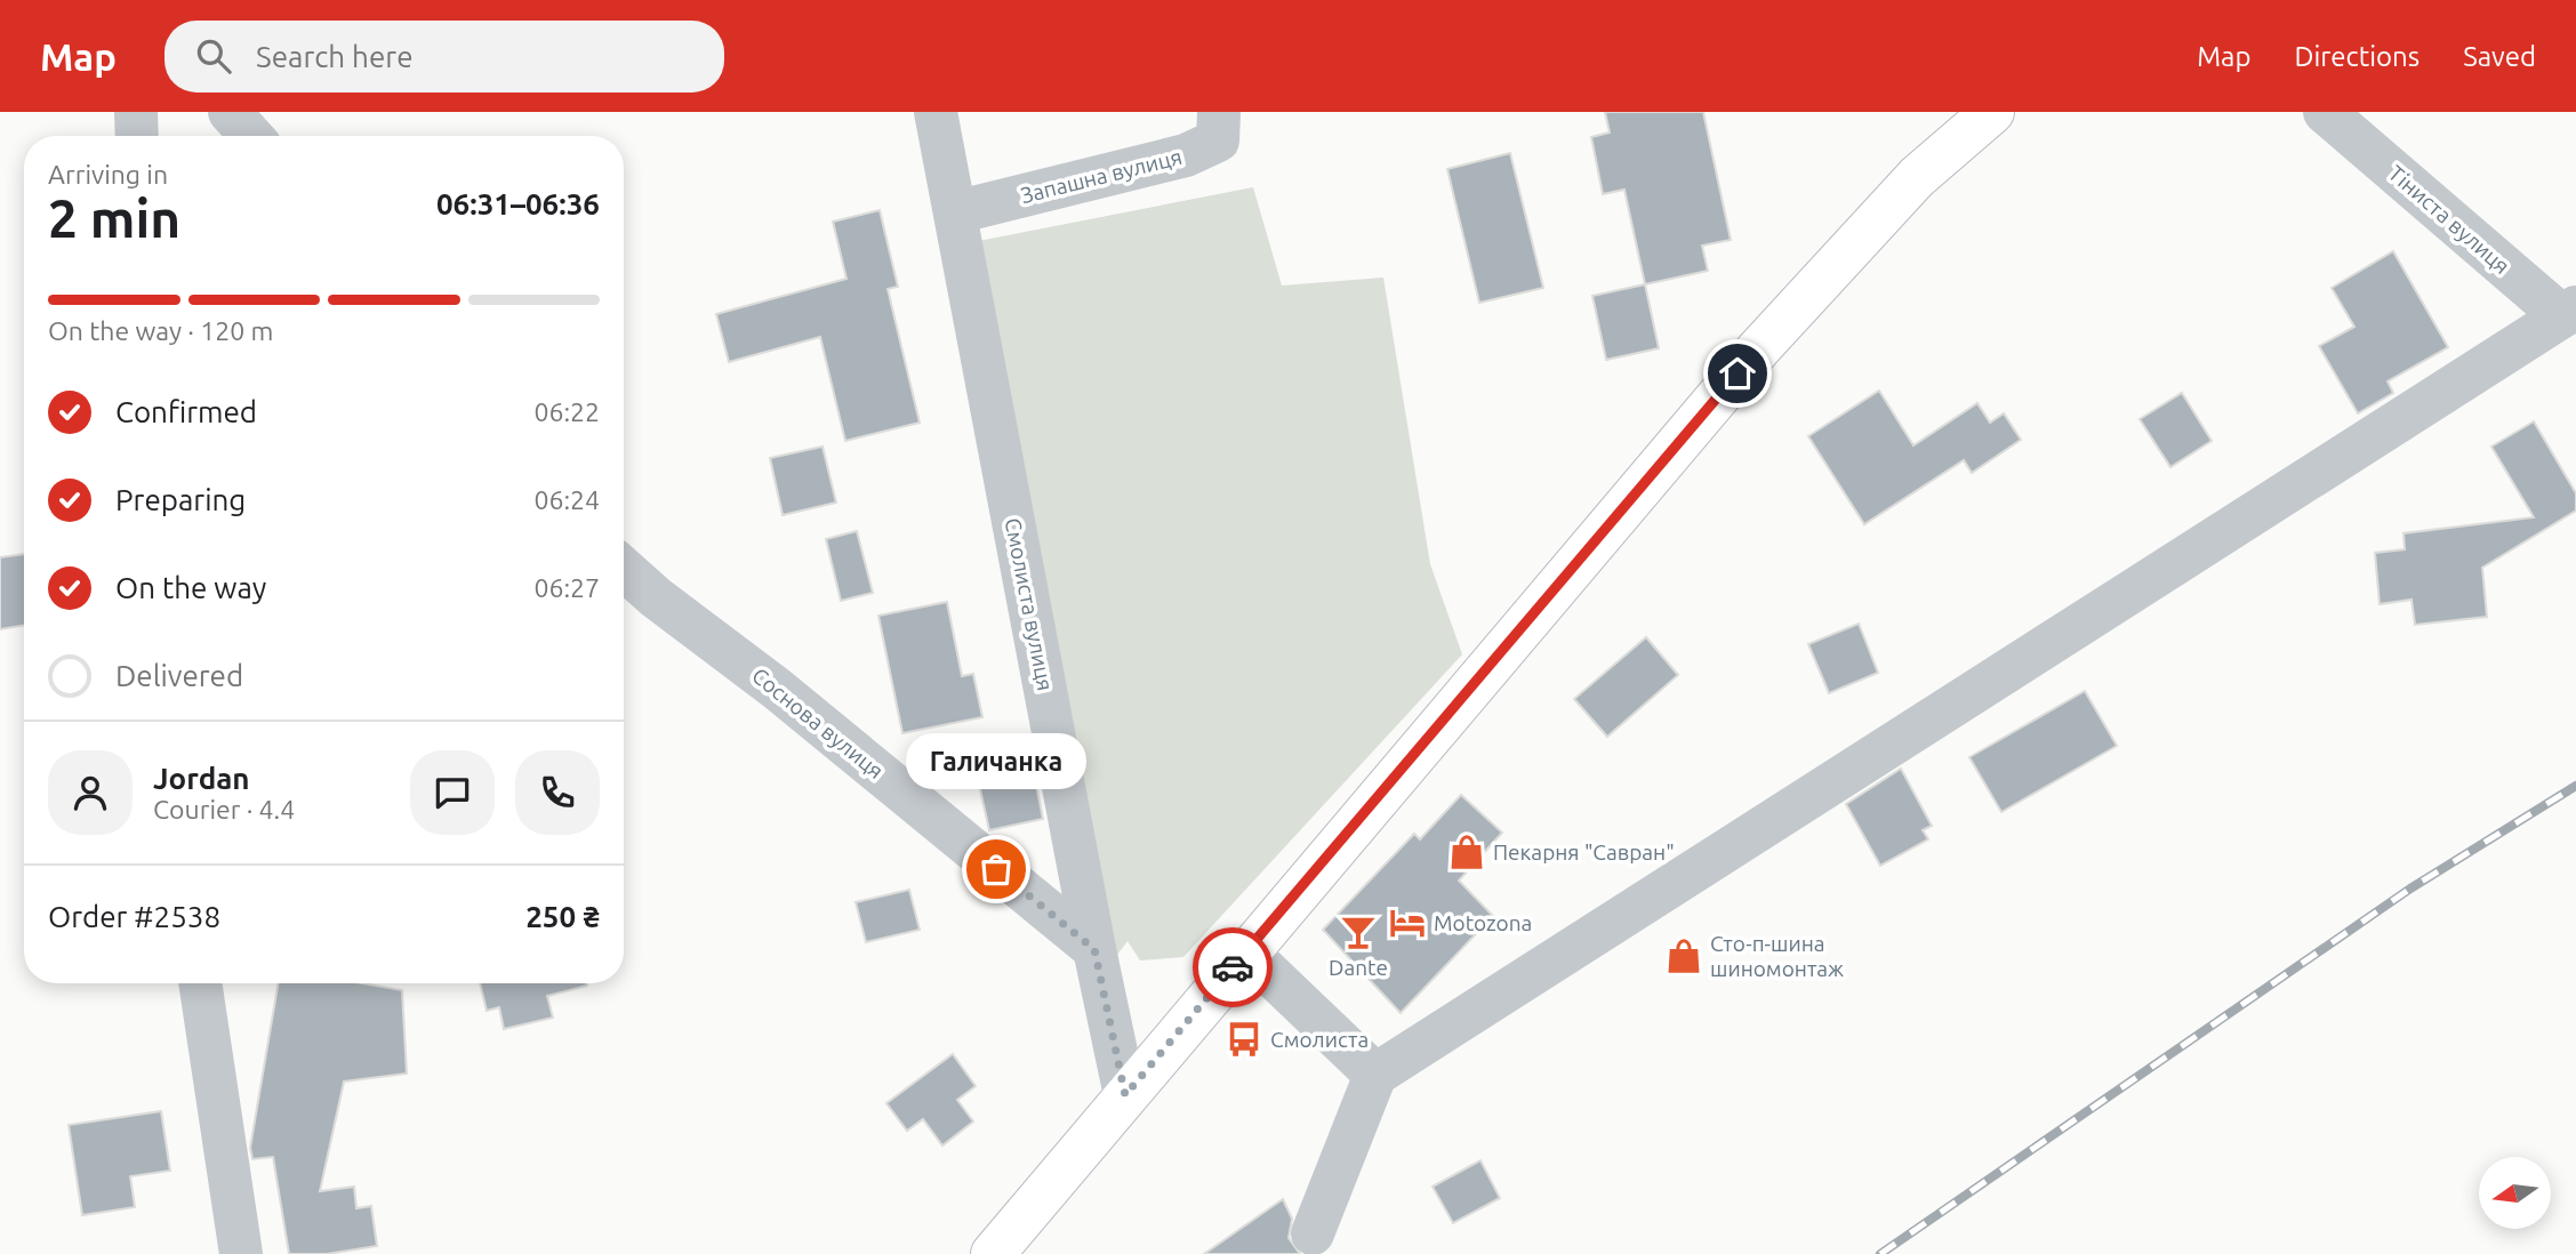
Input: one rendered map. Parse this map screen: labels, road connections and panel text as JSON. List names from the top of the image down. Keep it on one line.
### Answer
{"streets":{"street":["Запашна вулиця","Тіниста вулиця","Смолиста вулиця","Соснова вулиця"]},"crossings":[["Запашна вулиця","Смолиста вулиця"],["Смолиста вулиця","Соснова вулиця"]],"places":{"shop":["Пекарня \"Савран\"","Сто-п-шина шиномонтаж"],"other":["Галичанка"],"hotel":["Motozona"],"bar":["Dante"],"bus stop":["Смолиста"]},"north":"left","page":{"header":"Map","search":"Search here","nav":["Map","Directions","Saved"],"heading":["2 min","Arriving in","06:31–06:36"],"panel":["Jordan","Courier · 4.4","Order #2538","250 ₴"],"bar":"On the way · 120 m","list":[["Confirmed","06:22"],["Preparing","06:24"],["On the way","06:27"],"Delivered"],"bubble":"Галичанка"}}
